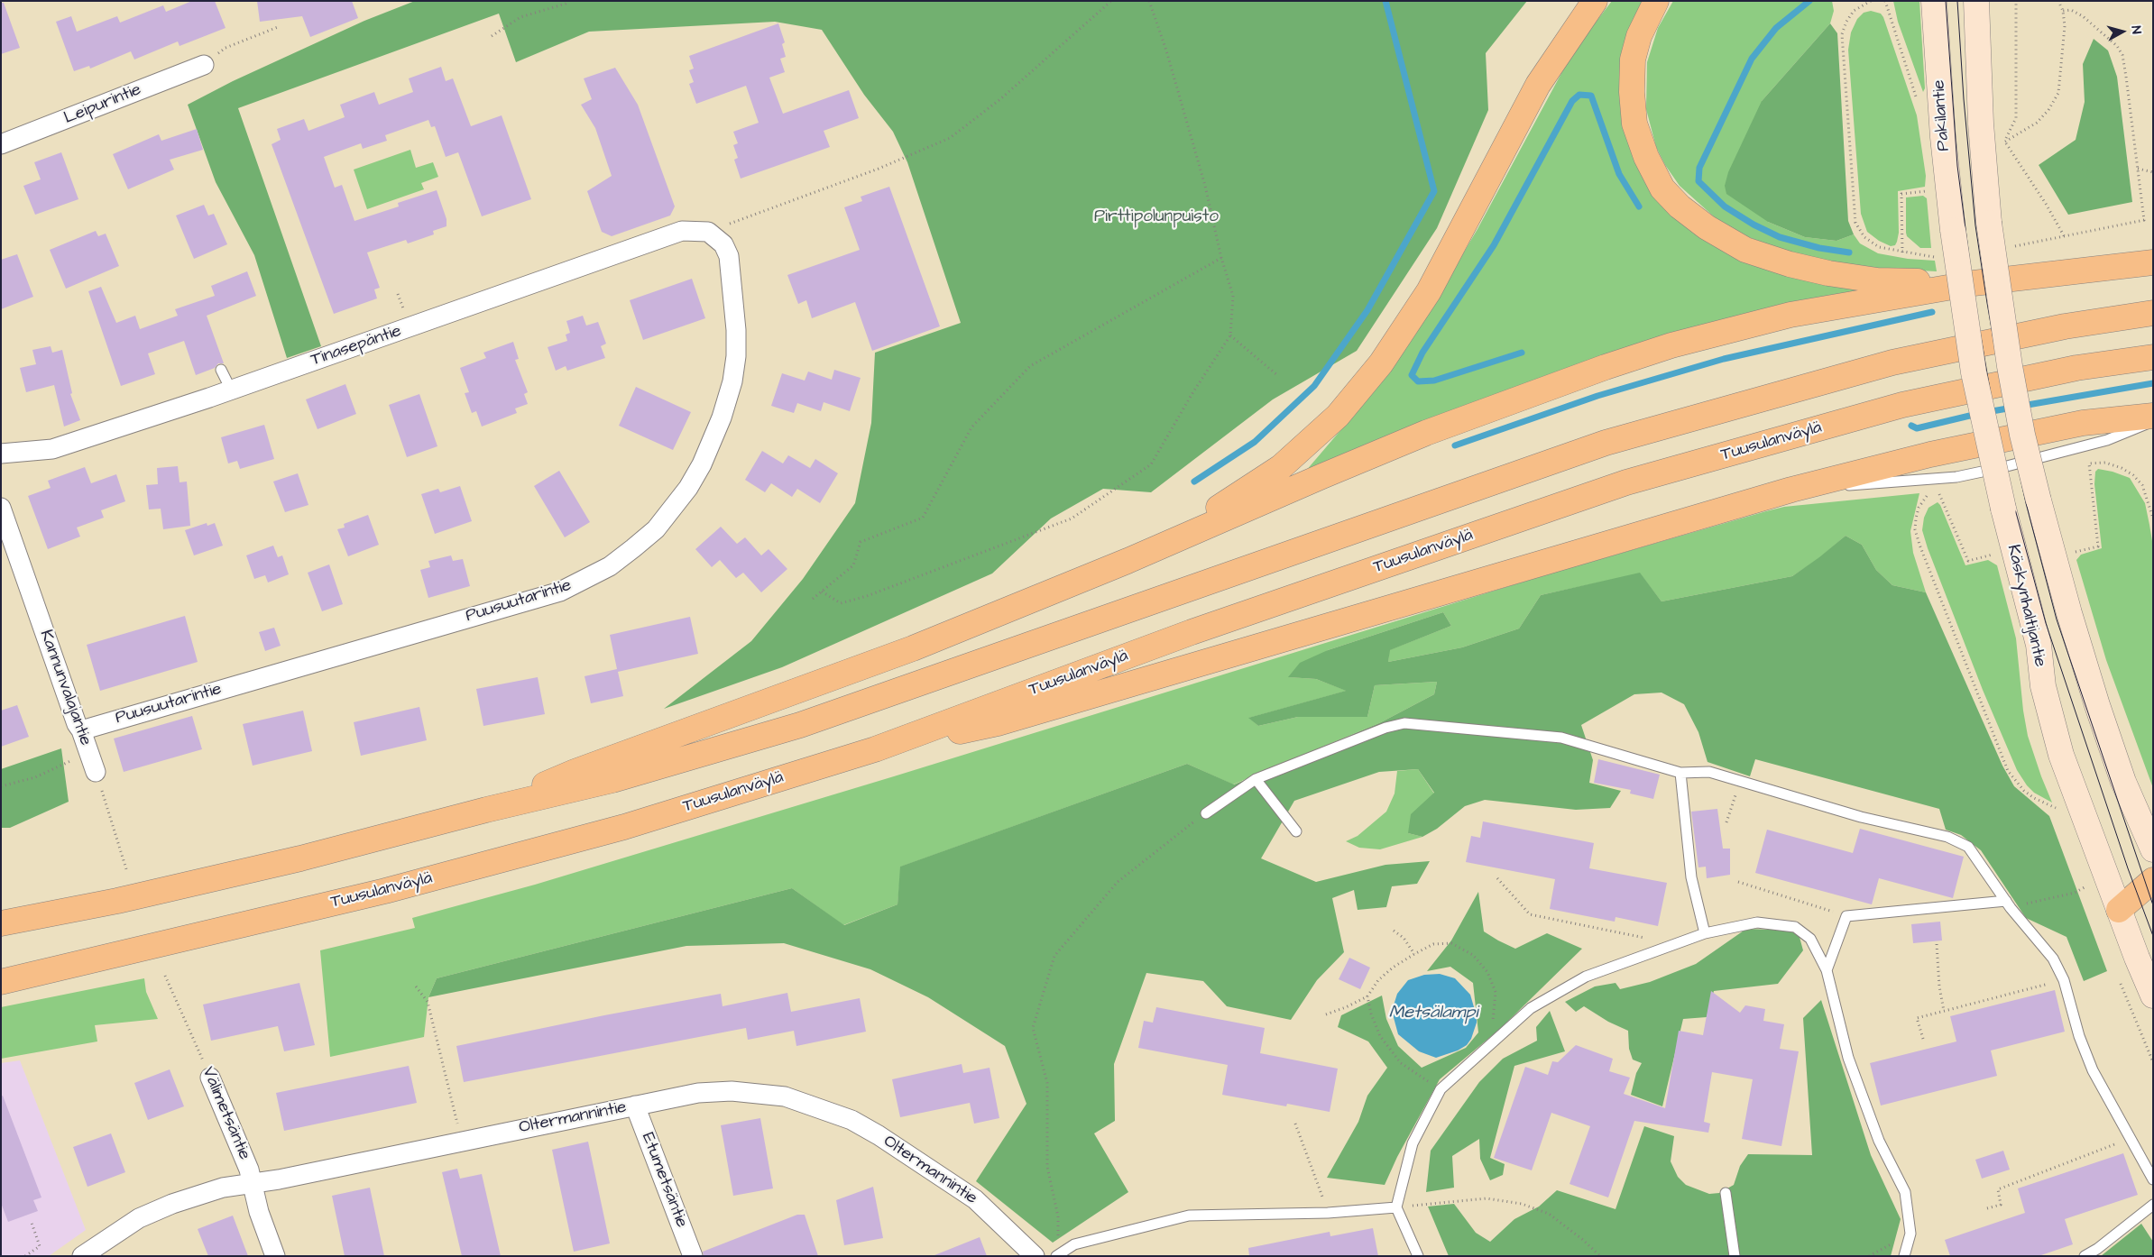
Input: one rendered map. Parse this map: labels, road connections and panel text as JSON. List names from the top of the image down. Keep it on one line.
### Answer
{"streets":{"highway":["Tuusulanväylä"],"main road":["Pakilantie","Käskynhaltijantie"],"street":["Leipurintie","Tinasepäntie","Puusuutarintie","Kannunvalajantie","Välimetsäntie","Oltermannintie","Etumetsäntie"]},"crossings":[["Pakilantie","Käskynhaltijantie"],["Tinasepäntie","Puusuutarintie"],["Puusuutarintie","Kannunvalajantie"],["Välimetsäntie","Oltermannintie"],["Oltermannintie","Etumetsäntie"]],"water":["Metsälampi"],"parks":["Pirttipolunpuisto"],"north":"right"}
